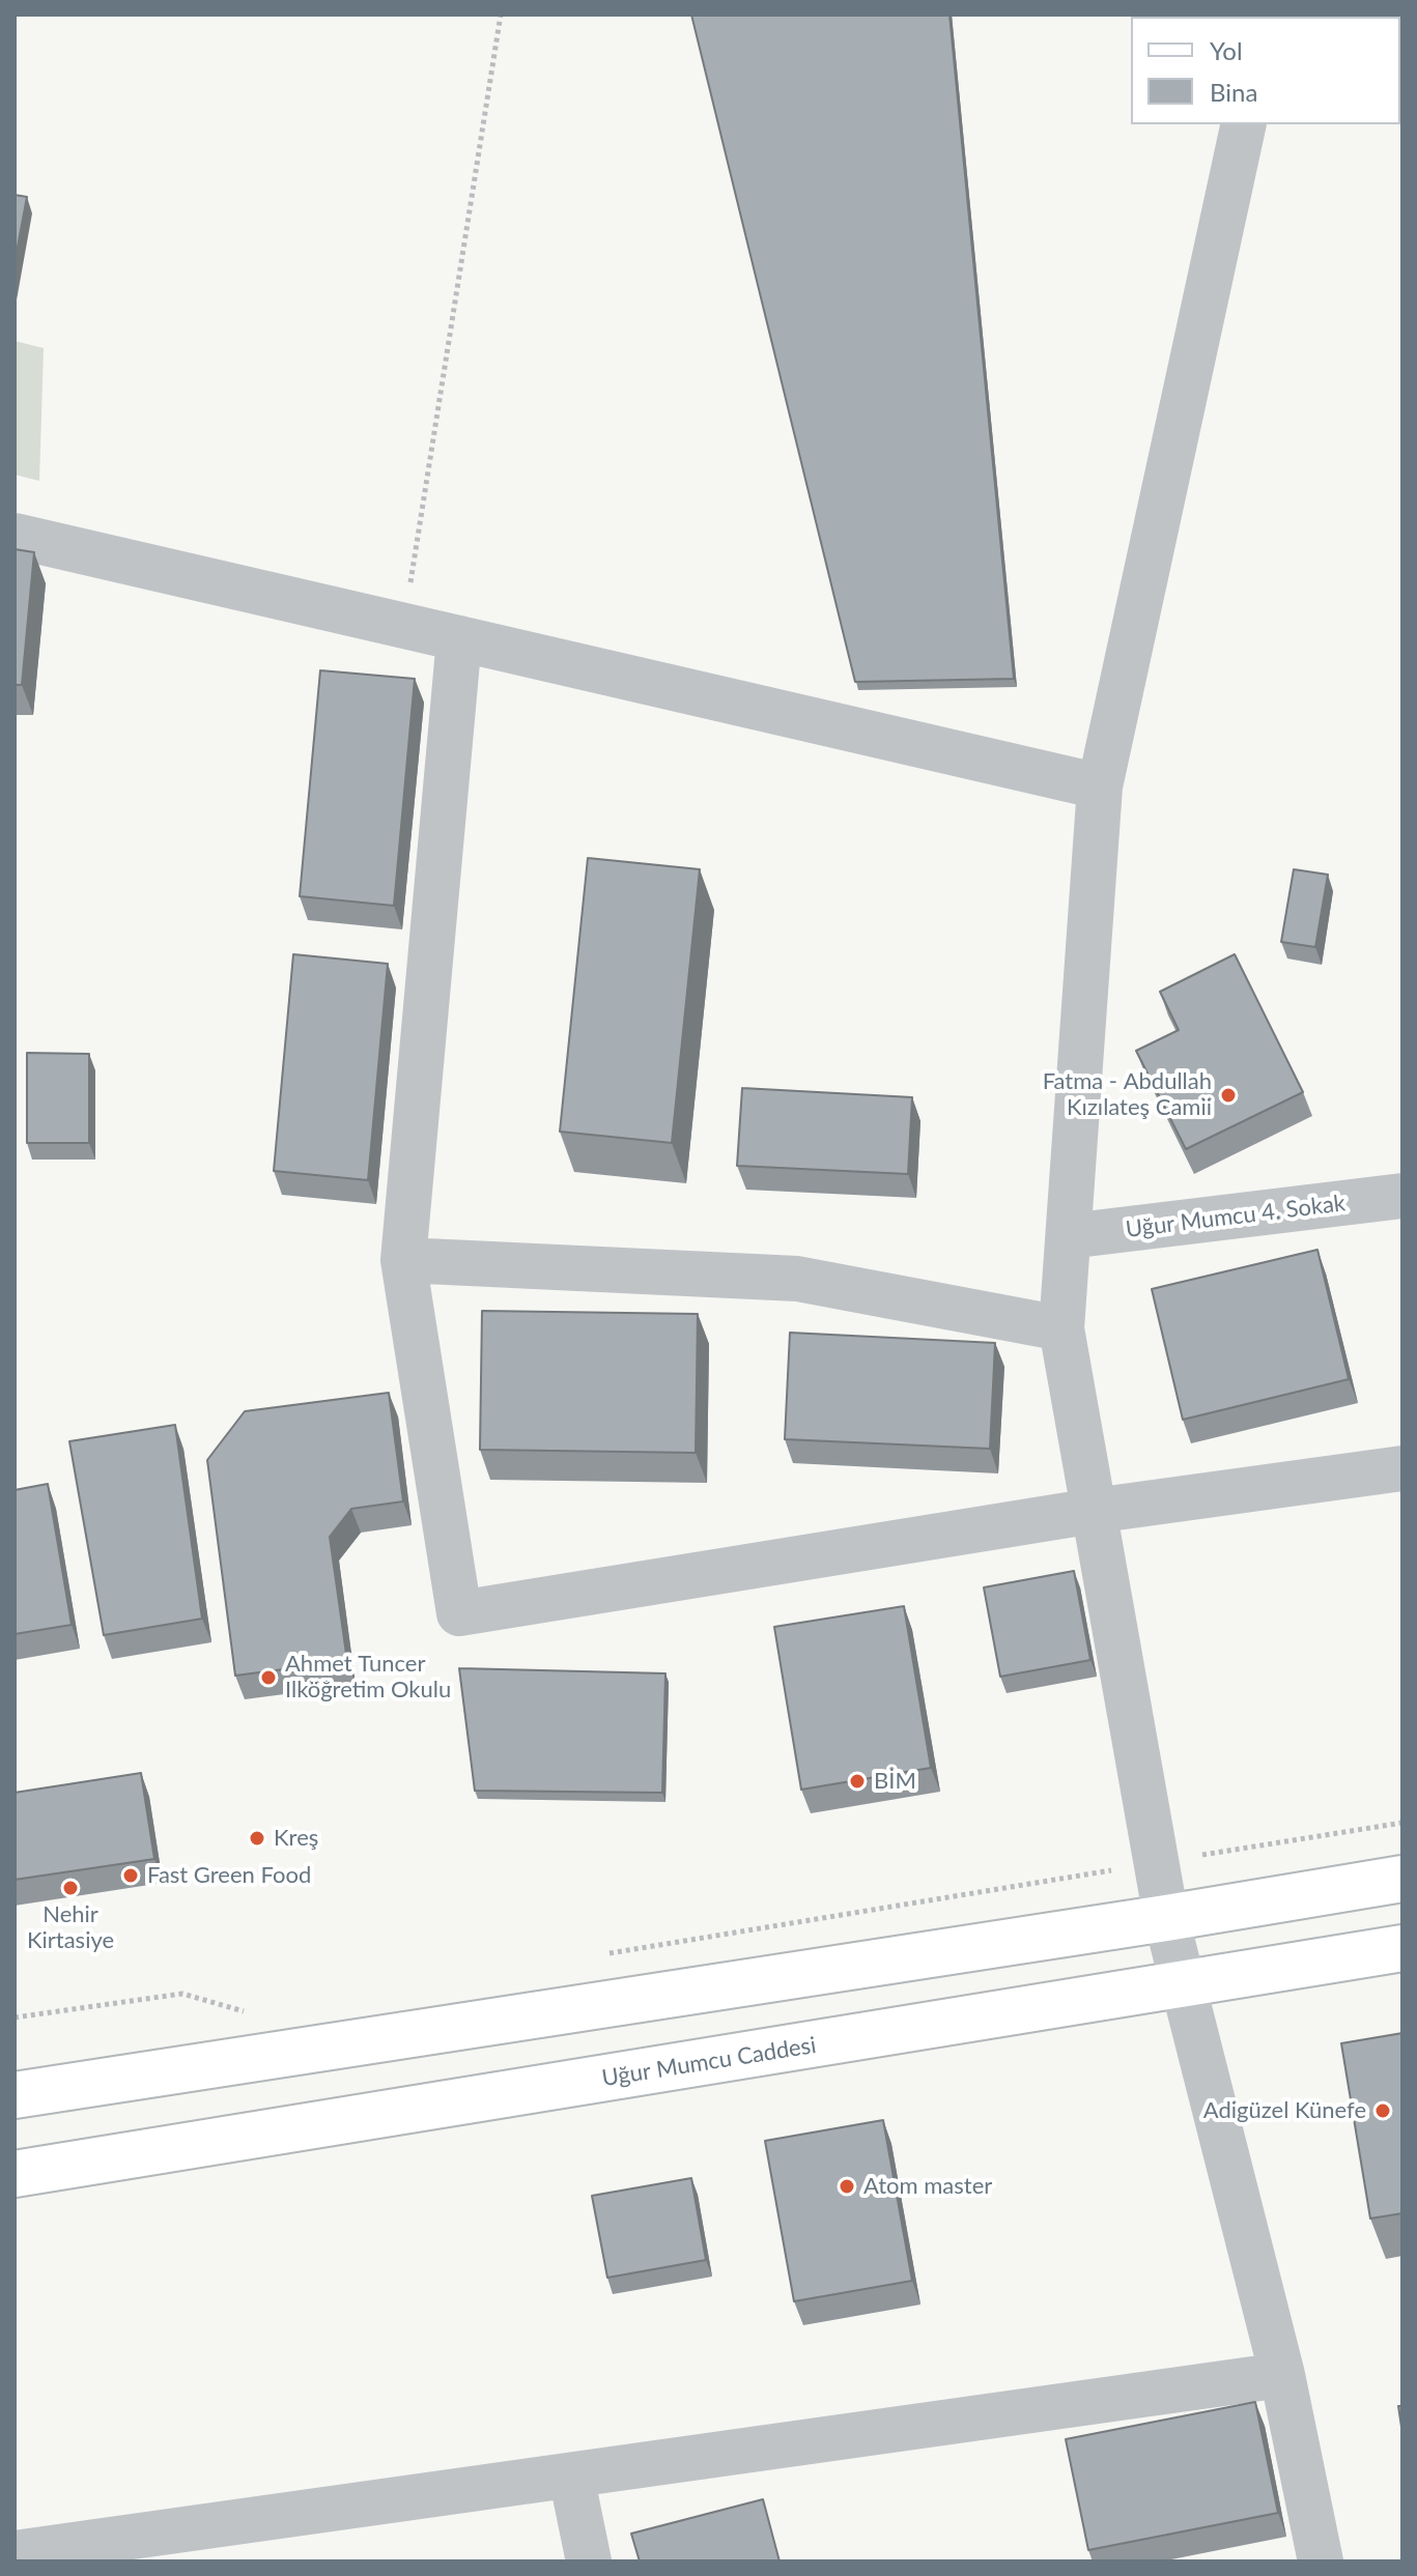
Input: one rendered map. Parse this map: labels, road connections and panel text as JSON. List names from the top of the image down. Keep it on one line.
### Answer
{"streets":{"main road":["Uğur Mumcu Caddesi"],"street":["Uğur Mumcu 4. Sokak"]},"places":["Fatma - Abdullah Kızılateş Camii","Ahmet Tuncer Ilköğretim Okulu","BİM","Kreş","Fast Green Food","Nehir Kirtasiye","Adigüzel Künefe","Atom master"],"legend":["Yol","Bina"]}
